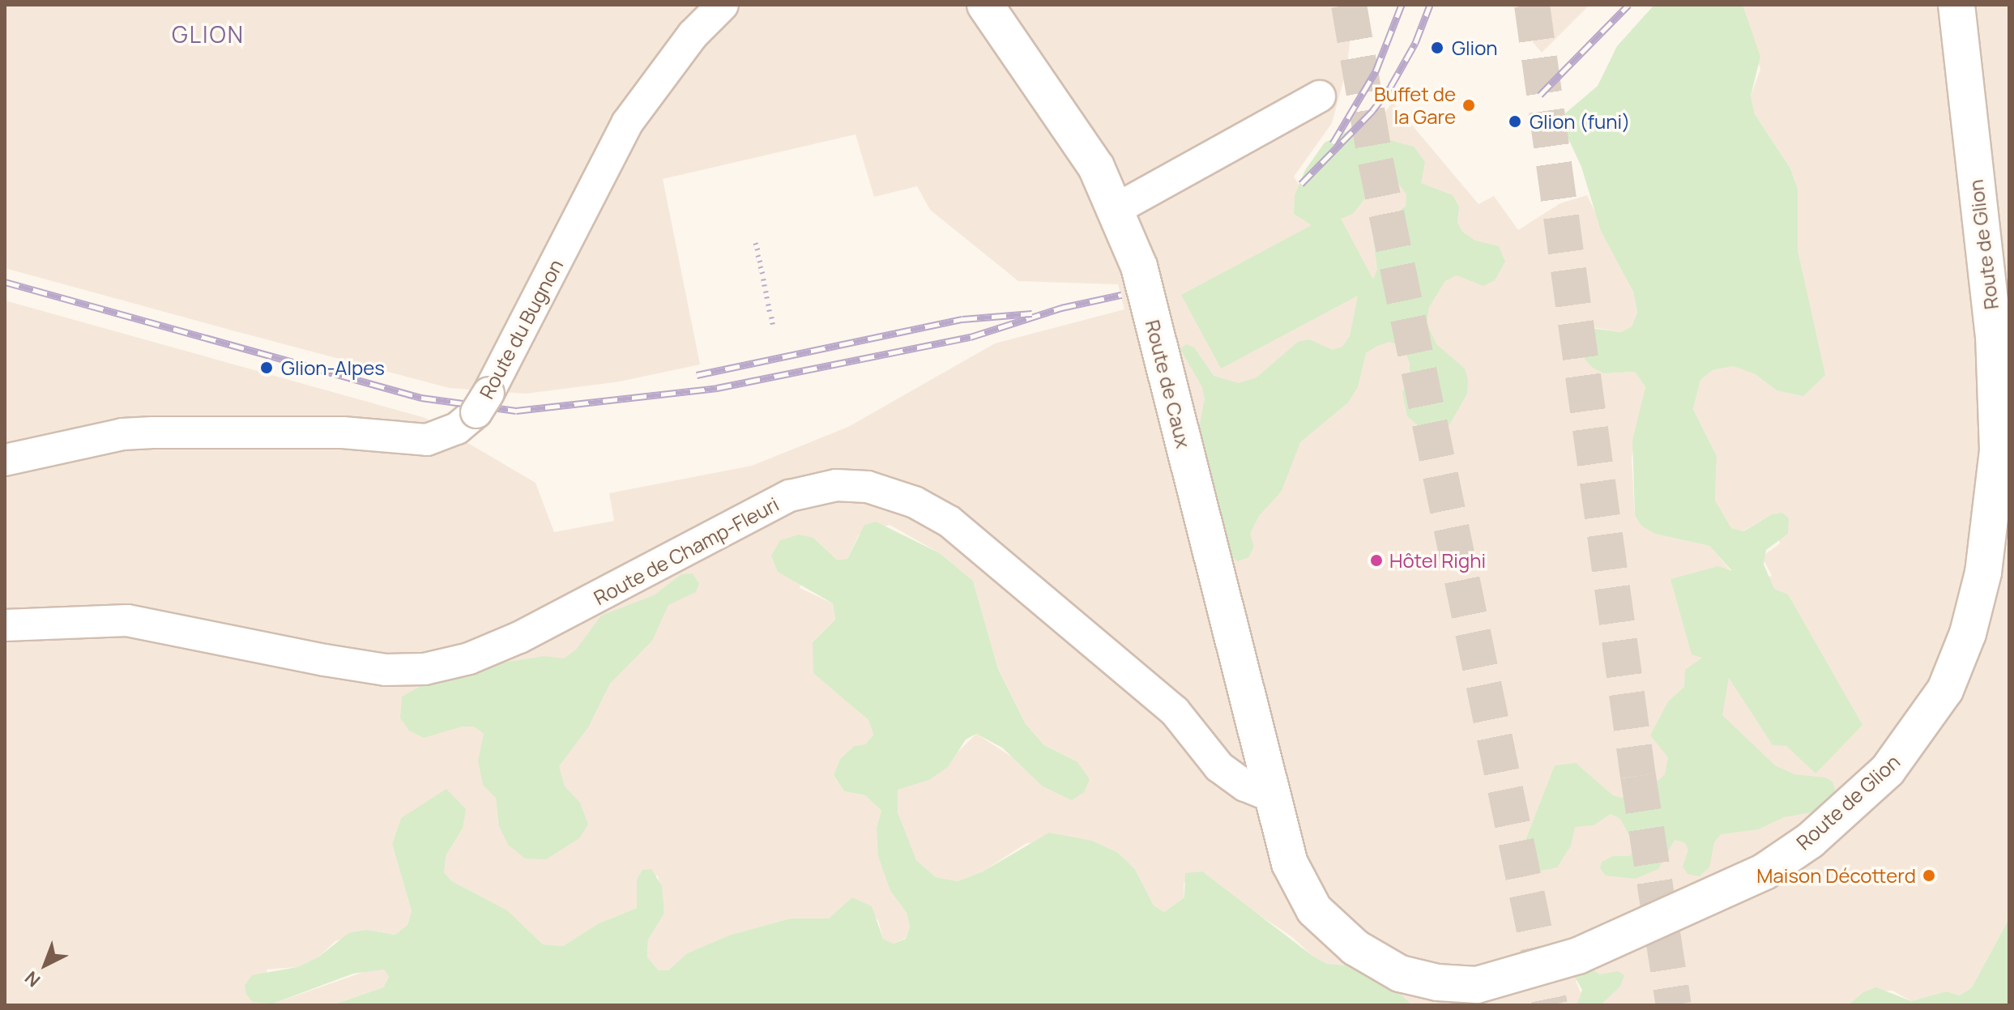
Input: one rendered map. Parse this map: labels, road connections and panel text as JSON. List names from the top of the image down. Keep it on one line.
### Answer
{"streets":{"street":["Route de Glion","Route du Bugnon","Route de Caux","Route de Champ-Fleuri"]},"crossings":[["Route de Glion","Route de Caux"],["Route de Glion","Route de Champ-Fleuri"],["Route de Caux","Route de Champ-Fleuri"]],"districts":["GLION"],"places":["Glion","Buffet de la Gare","Glion (funi)","Glion-Alpes","Hôtel Righi","Maison Décotterd"],"north":"bottom left"}
